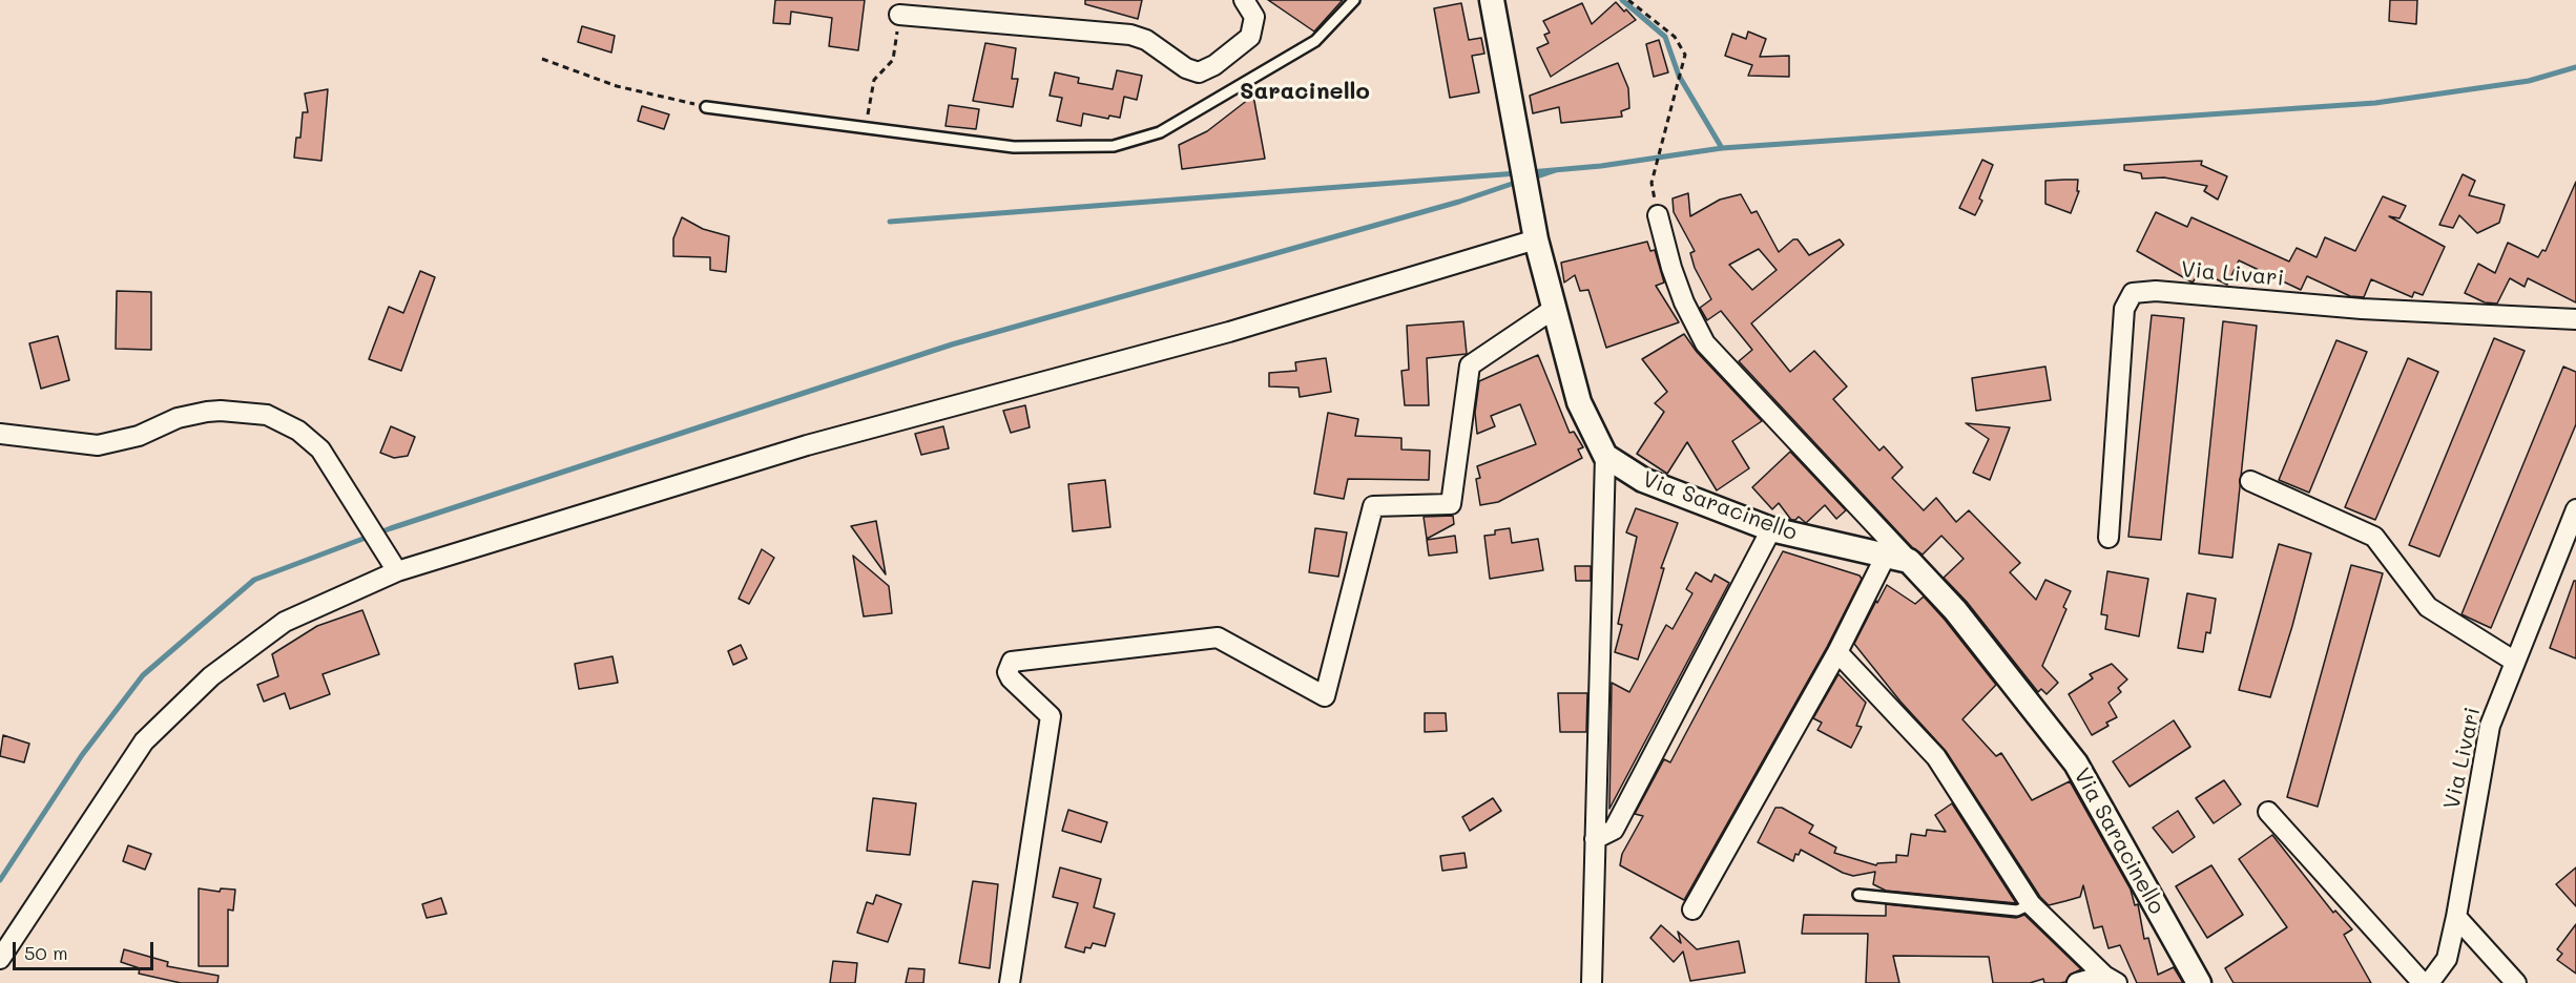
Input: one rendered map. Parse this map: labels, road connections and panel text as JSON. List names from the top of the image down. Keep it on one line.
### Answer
{"streets":{"street":["Via Livari","Via Saracinello"]},"districts":["Saracinello"],"scale_bar":"50 m"}
